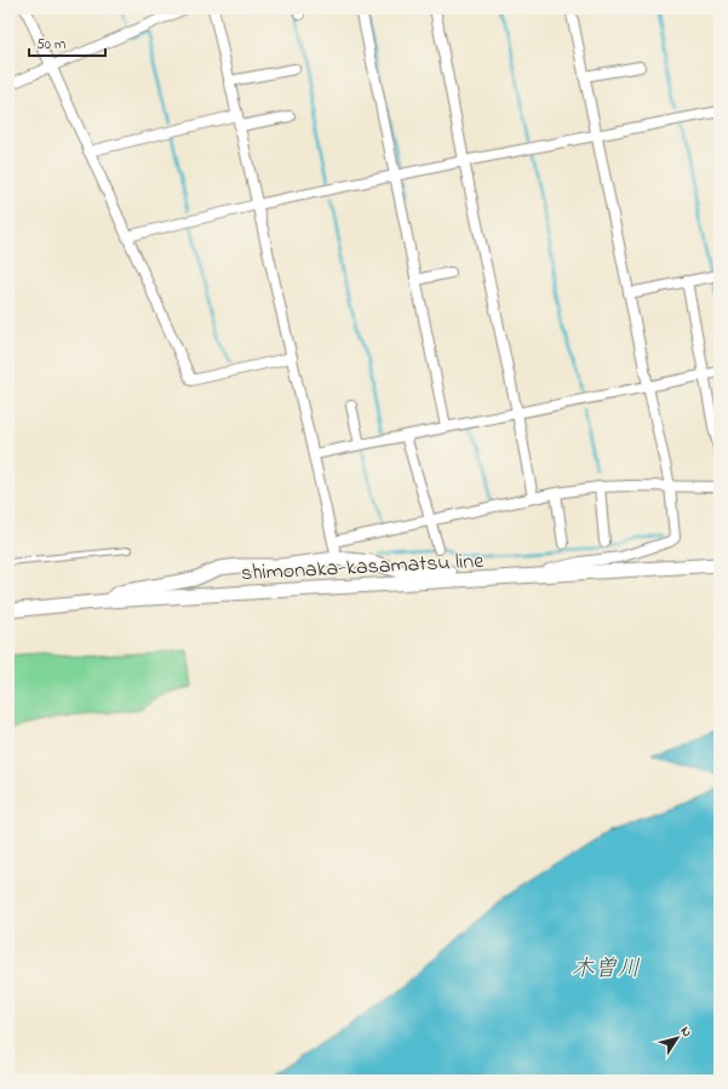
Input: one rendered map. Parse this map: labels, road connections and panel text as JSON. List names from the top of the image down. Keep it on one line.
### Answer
{"streets":{"main road":["shimonaka-kasamatsu line"]},"water":["木曽川"],"scale_bar":"50 m","north":"top right"}
